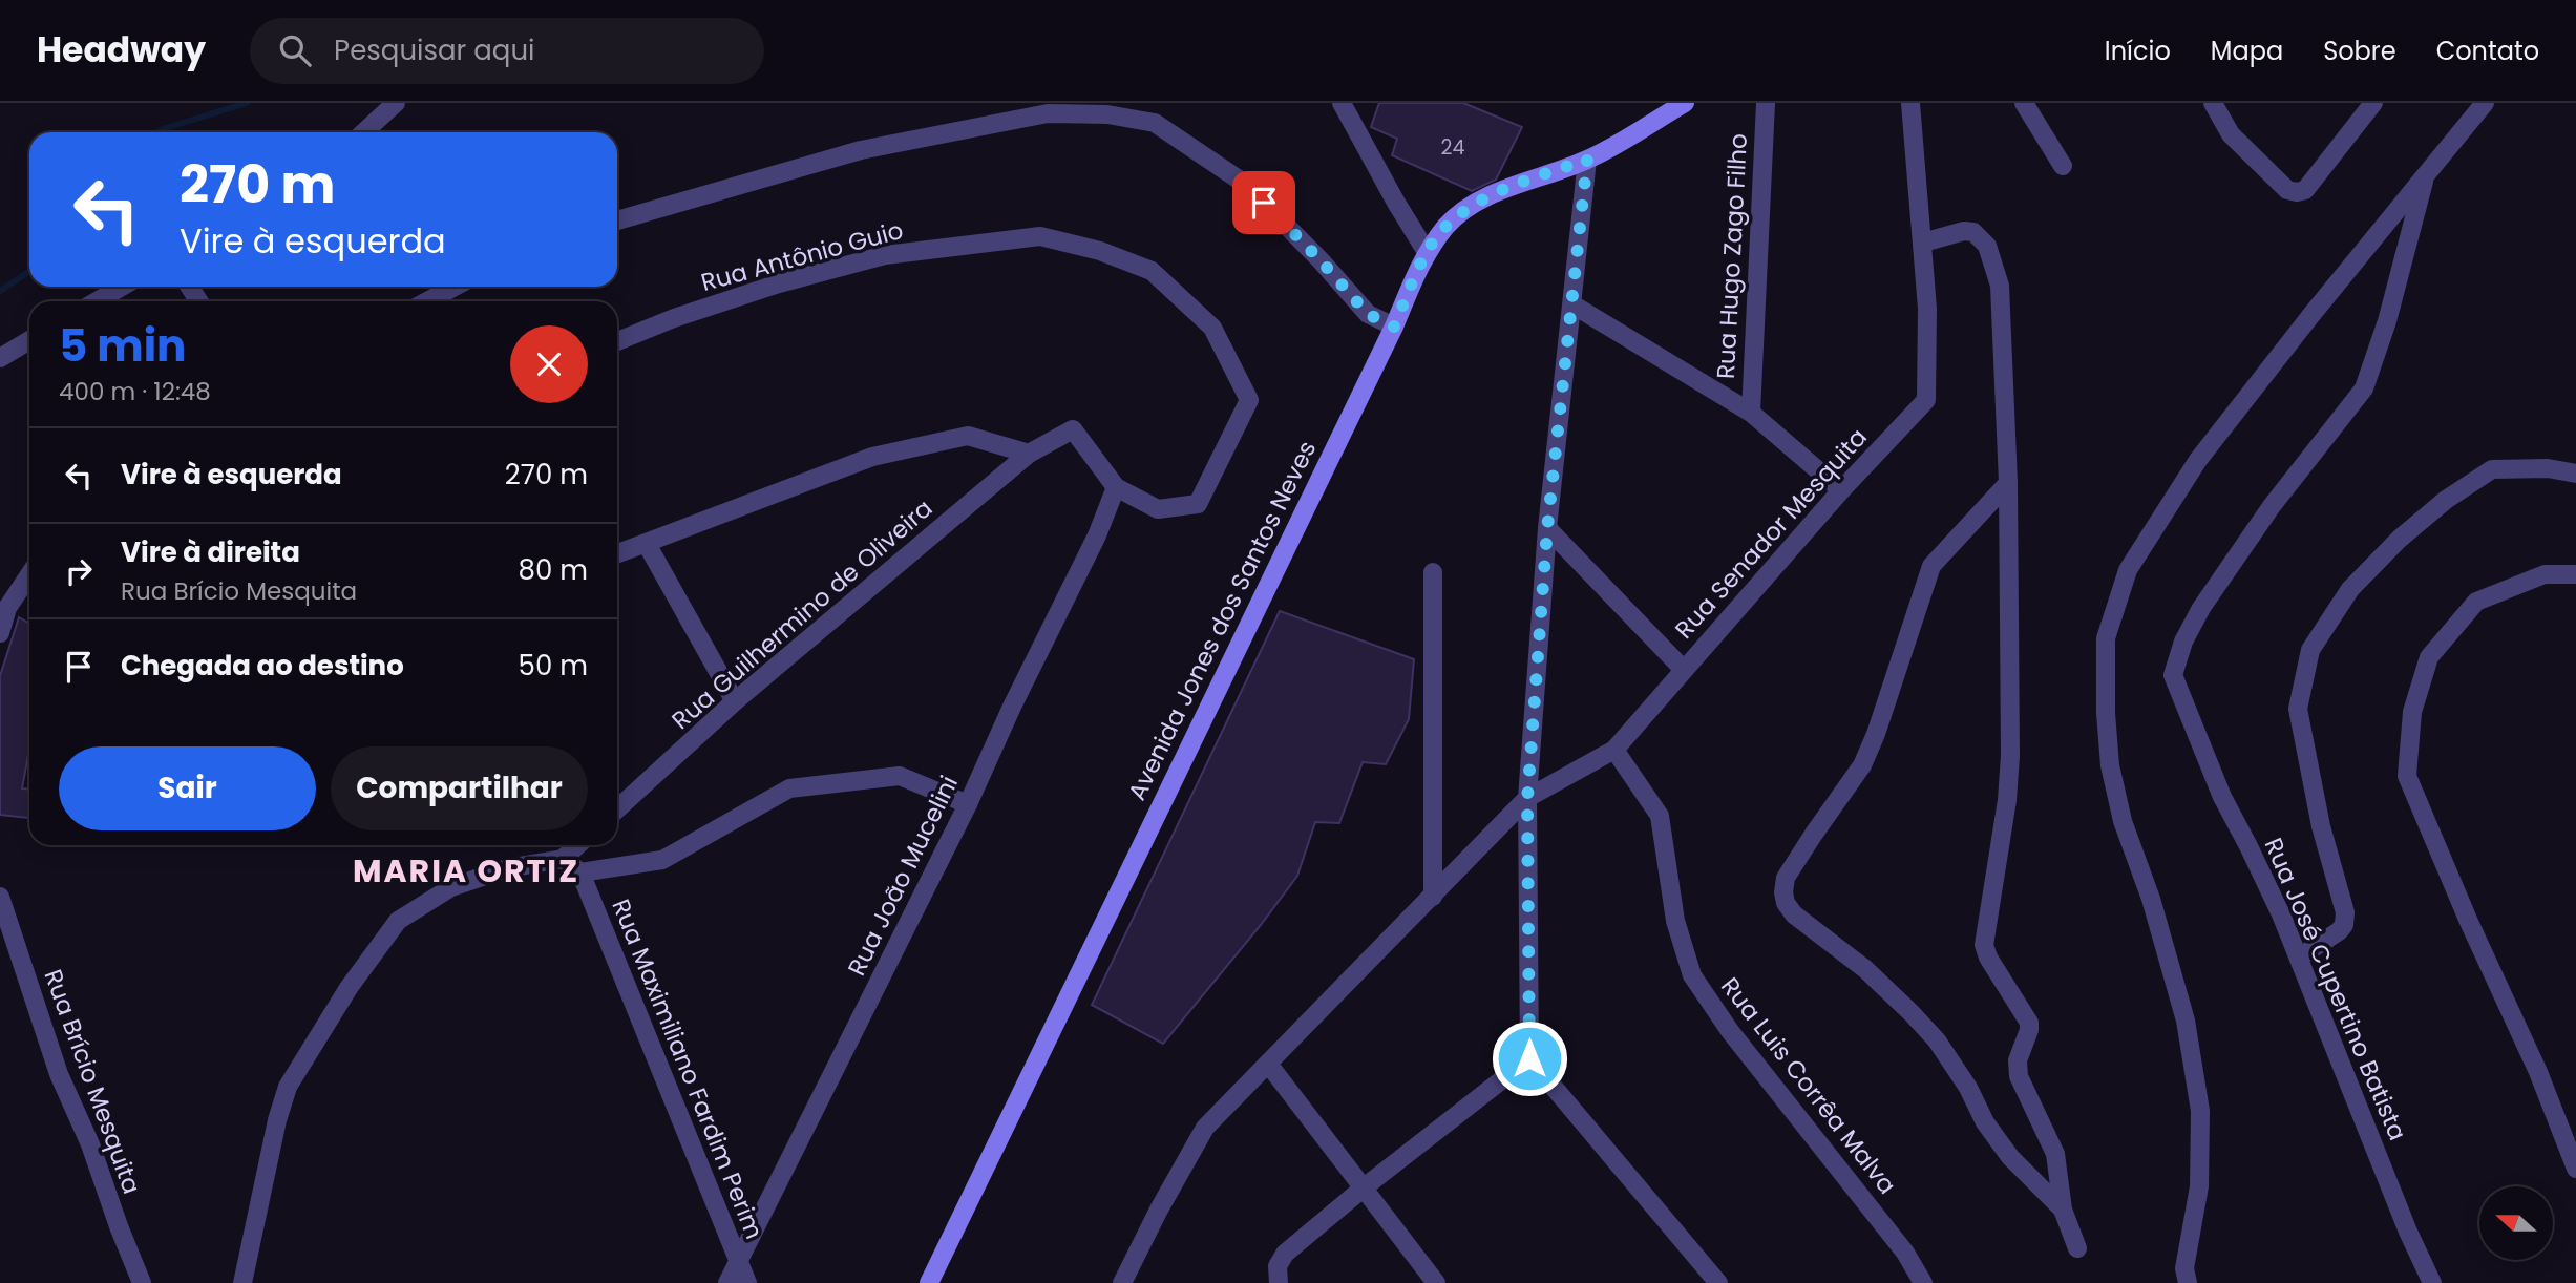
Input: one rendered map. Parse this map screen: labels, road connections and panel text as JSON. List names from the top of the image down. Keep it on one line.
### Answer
{"streets":{"main road":["Avenida Jones dos Santos Neves"],"street":["Rua Antônio Guio","Rua Hugo Zago Filho","Rua Senador Mesquita","Rua Guilhermino de Oliveira","Rua João Mucelini","Rua José Cupertino Batista","Rua Maximiliano Fardim Perim","Rua Brício Mesquita","Rua Luis Corrêa Malva"]},"crossings":[["Rua Antônio Guio","Rua Guilhermino de Oliveira"],["Rua Antônio Guio","Rua João Mucelini"],["Rua Senador Mesquita","Rua Luis Corrêa Malva"],["Rua Guilhermino de Oliveira","Rua João Mucelini"],["Rua João Mucelini","Rua Maximiliano Fardim Perim"]],"districts":["MARIA ORTIZ"],"house_numbers":["24"],"north":"left","page":{"header":"Headway","search":"Pesquisar aqui","nav":["Início","Mapa","Sobre","Contato"],"turn":["270 m","Vire à esquerda"],"heading":["5 min","400 m · 12:48"],"list":[{"name":"Vire à esquerda","value":"270 m"},{"name":"Vire à direita","note":"Rua Brício Mesquita","value":"80 m"},{"name":"Chegada ao destino","value":"50 m"}],"buttons":["Sair","Compartilhar"]}}
